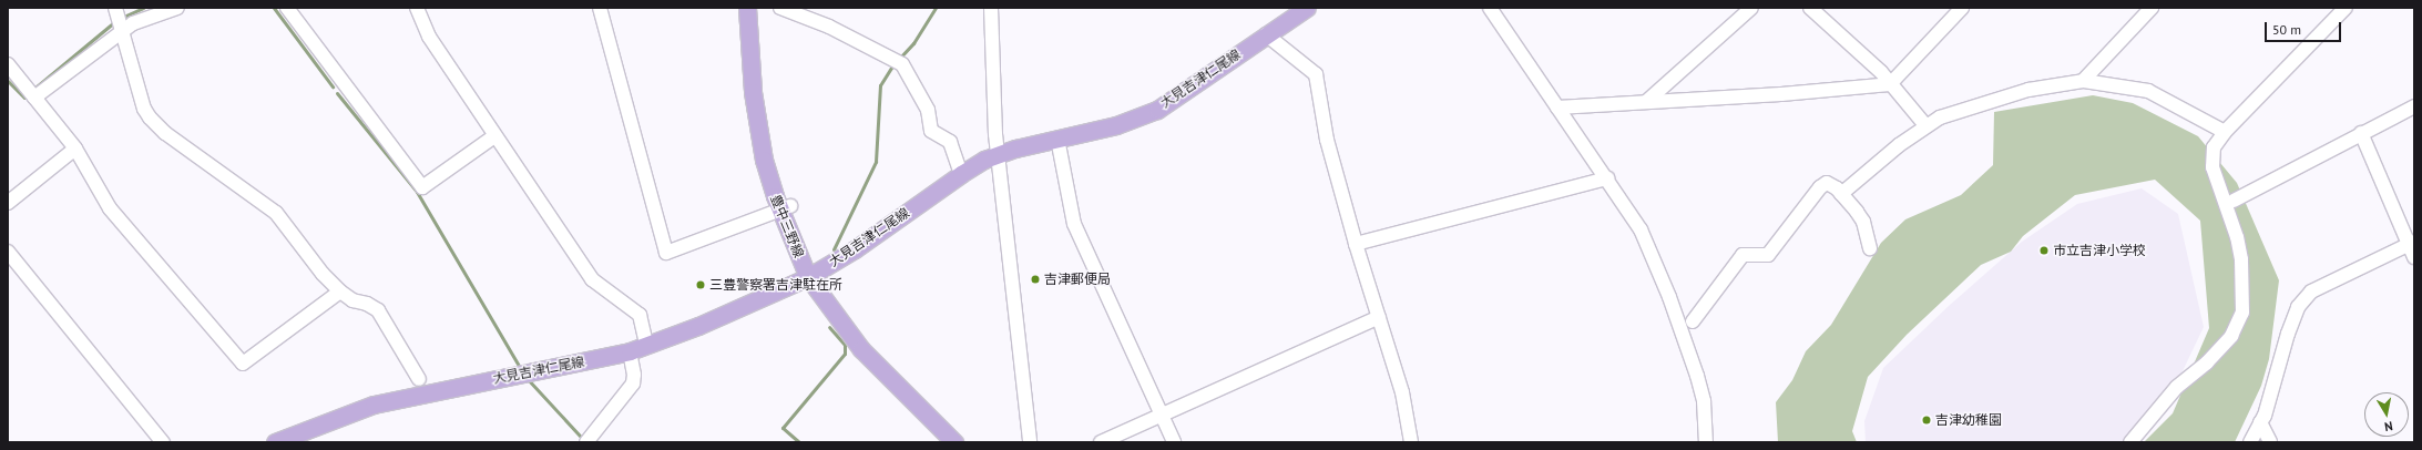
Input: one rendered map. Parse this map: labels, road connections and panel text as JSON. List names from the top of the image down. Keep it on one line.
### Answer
{"streets":{"main road":["大見吉津仁尾線","豊中三野線"]},"crossings":[["大見吉津仁尾線","豊中三野線"]],"places":["市立吉津小学校","吉津郵便局","三豊警察署吉津駐在所","吉津幼稚園"],"scale_bar":"50 m","north":"bottom"}
